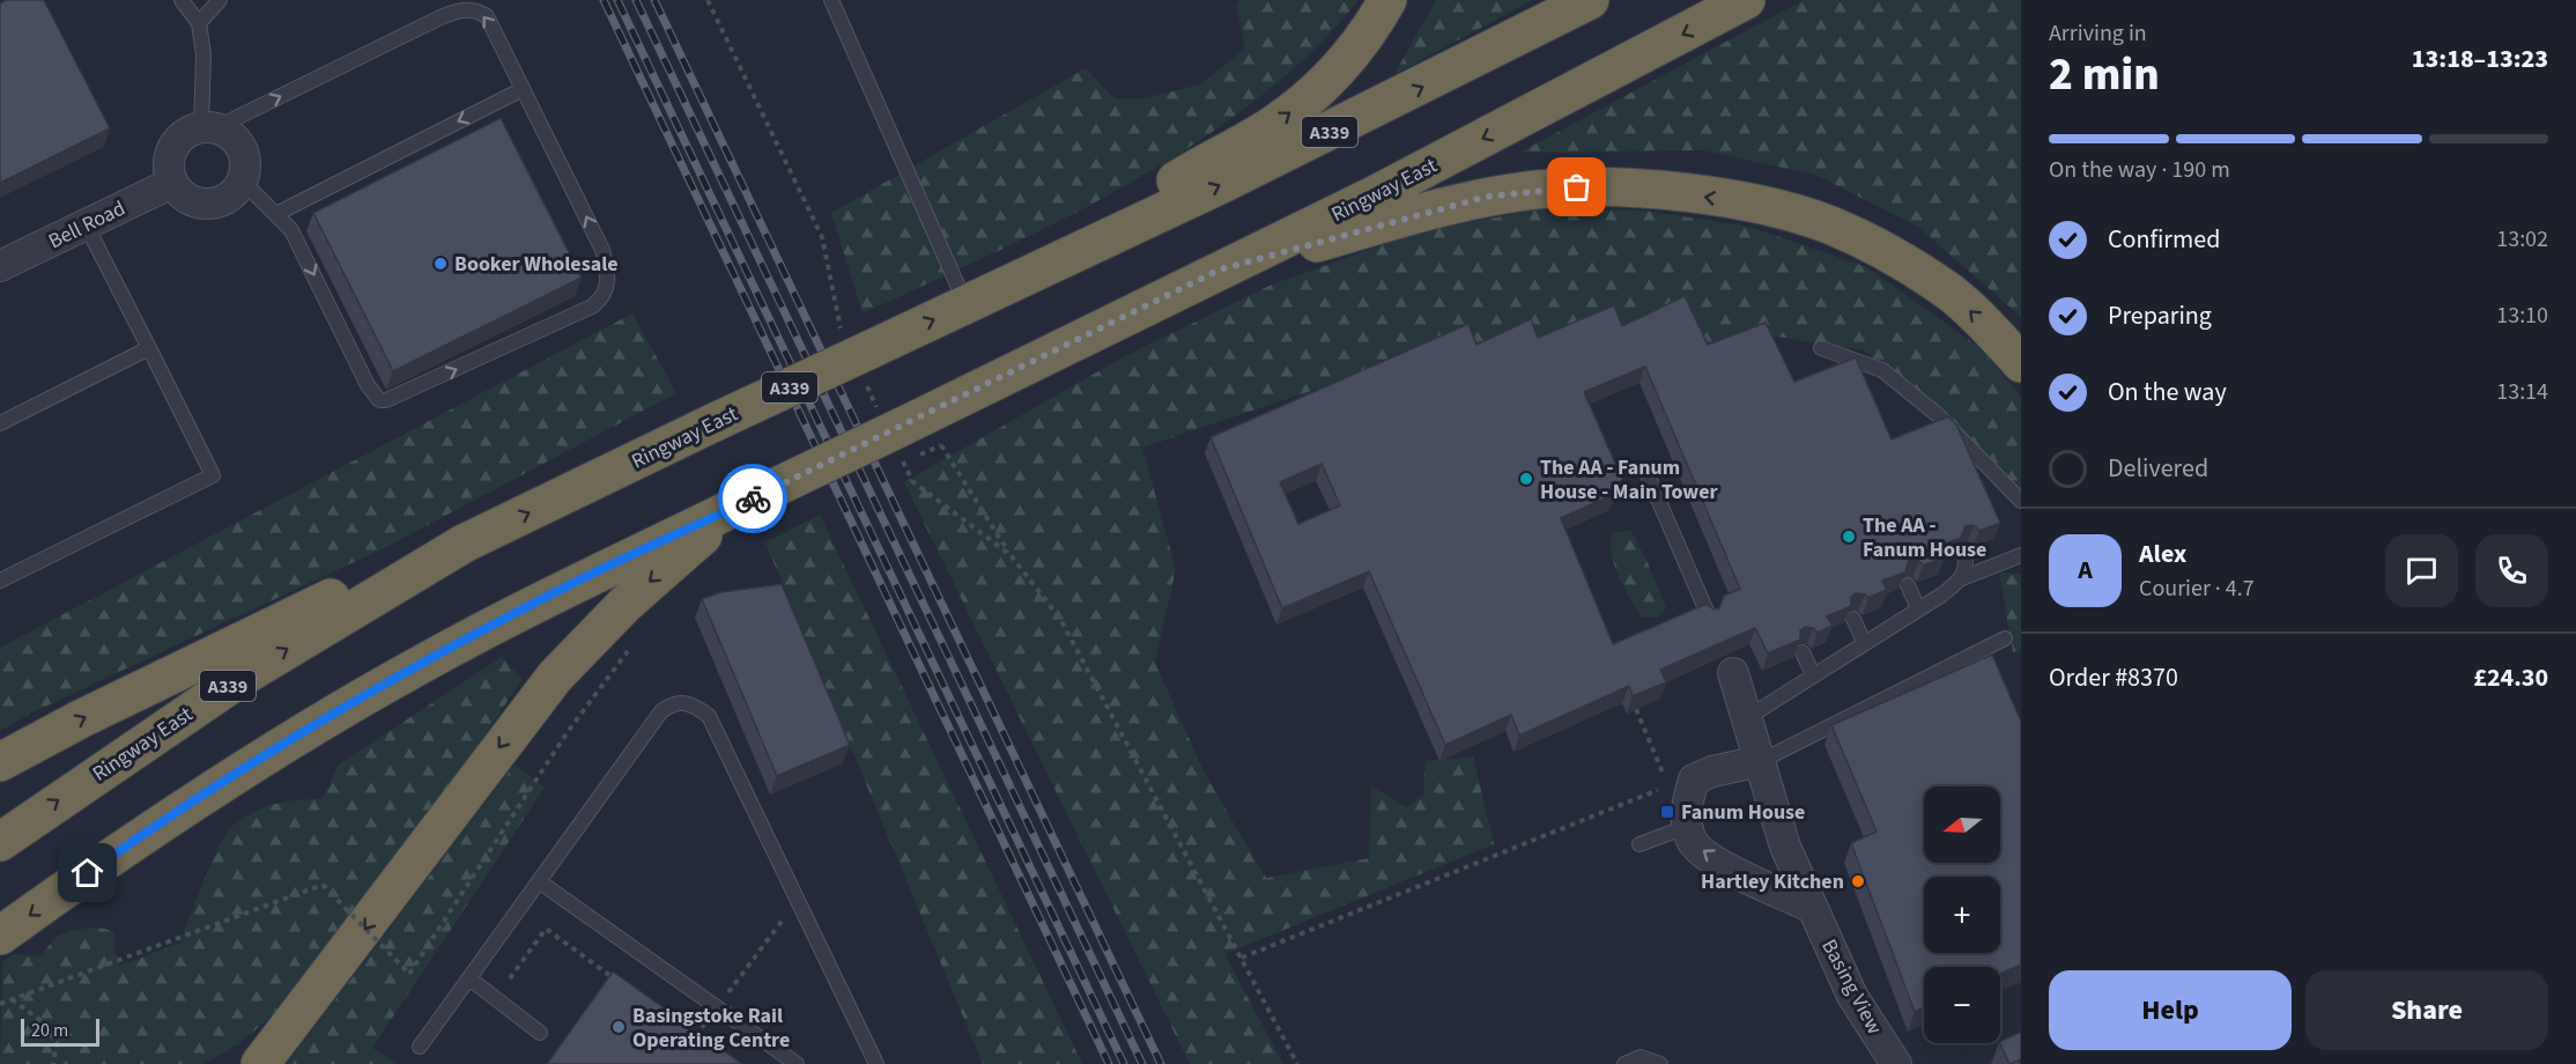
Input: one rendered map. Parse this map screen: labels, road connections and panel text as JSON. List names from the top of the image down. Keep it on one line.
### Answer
{"streets":{"highway":["A339","Ringway East"],"street":["Bell Road","Basing View"]},"places":{"other":["Booker Wholesale","The AA - Fanum House - Main Tower","The AA - Fanum House","Hartley Kitchen","Basingstoke Rail Operating Centre"],"transit":["Fanum House"]},"scale_bar":"20 m","north":"left","page":{"heading":["2 min","Arriving in","13:18–13:23"],"panel":["Alex","Courier · 4.7","Order #8370","£24.30"],"bar":"On the way · 190 m","list":[["Confirmed","13:02"],["Preparing","13:10"],["On the way","13:14"],"Delivered"],"round":"A","map_buttons":["+","−"],"buttons":["Help","Share"],"scale":"20 m"}}
